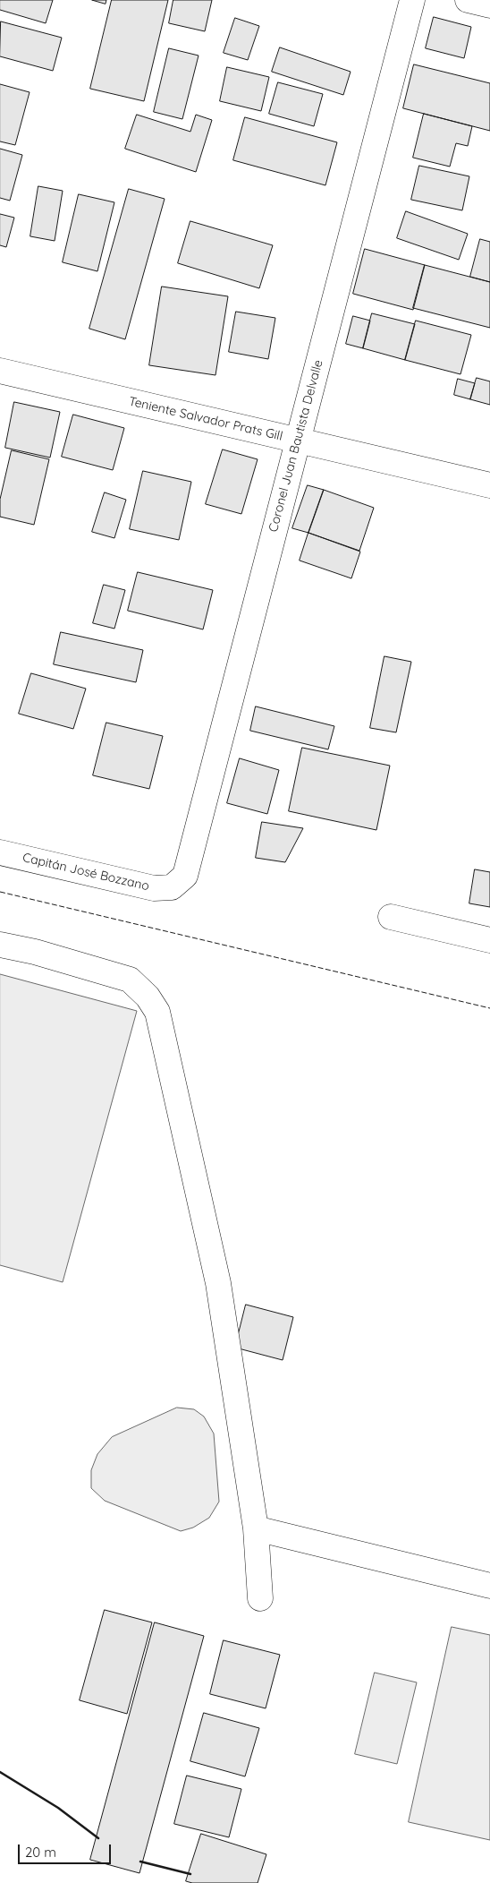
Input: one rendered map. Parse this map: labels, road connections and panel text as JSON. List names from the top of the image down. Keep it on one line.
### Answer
{"streets":{"street":["Teniente Salvador Prats Gill","Coronel Juan Bautista Delvalle","Capitán José Bozzano"]},"crossings":[["Teniente Salvador Prats Gill","Coronel Juan Bautista Delvalle"],["Coronel Juan Bautista Delvalle","Capitán José Bozzano"]],"scale_bar":"20 m"}
